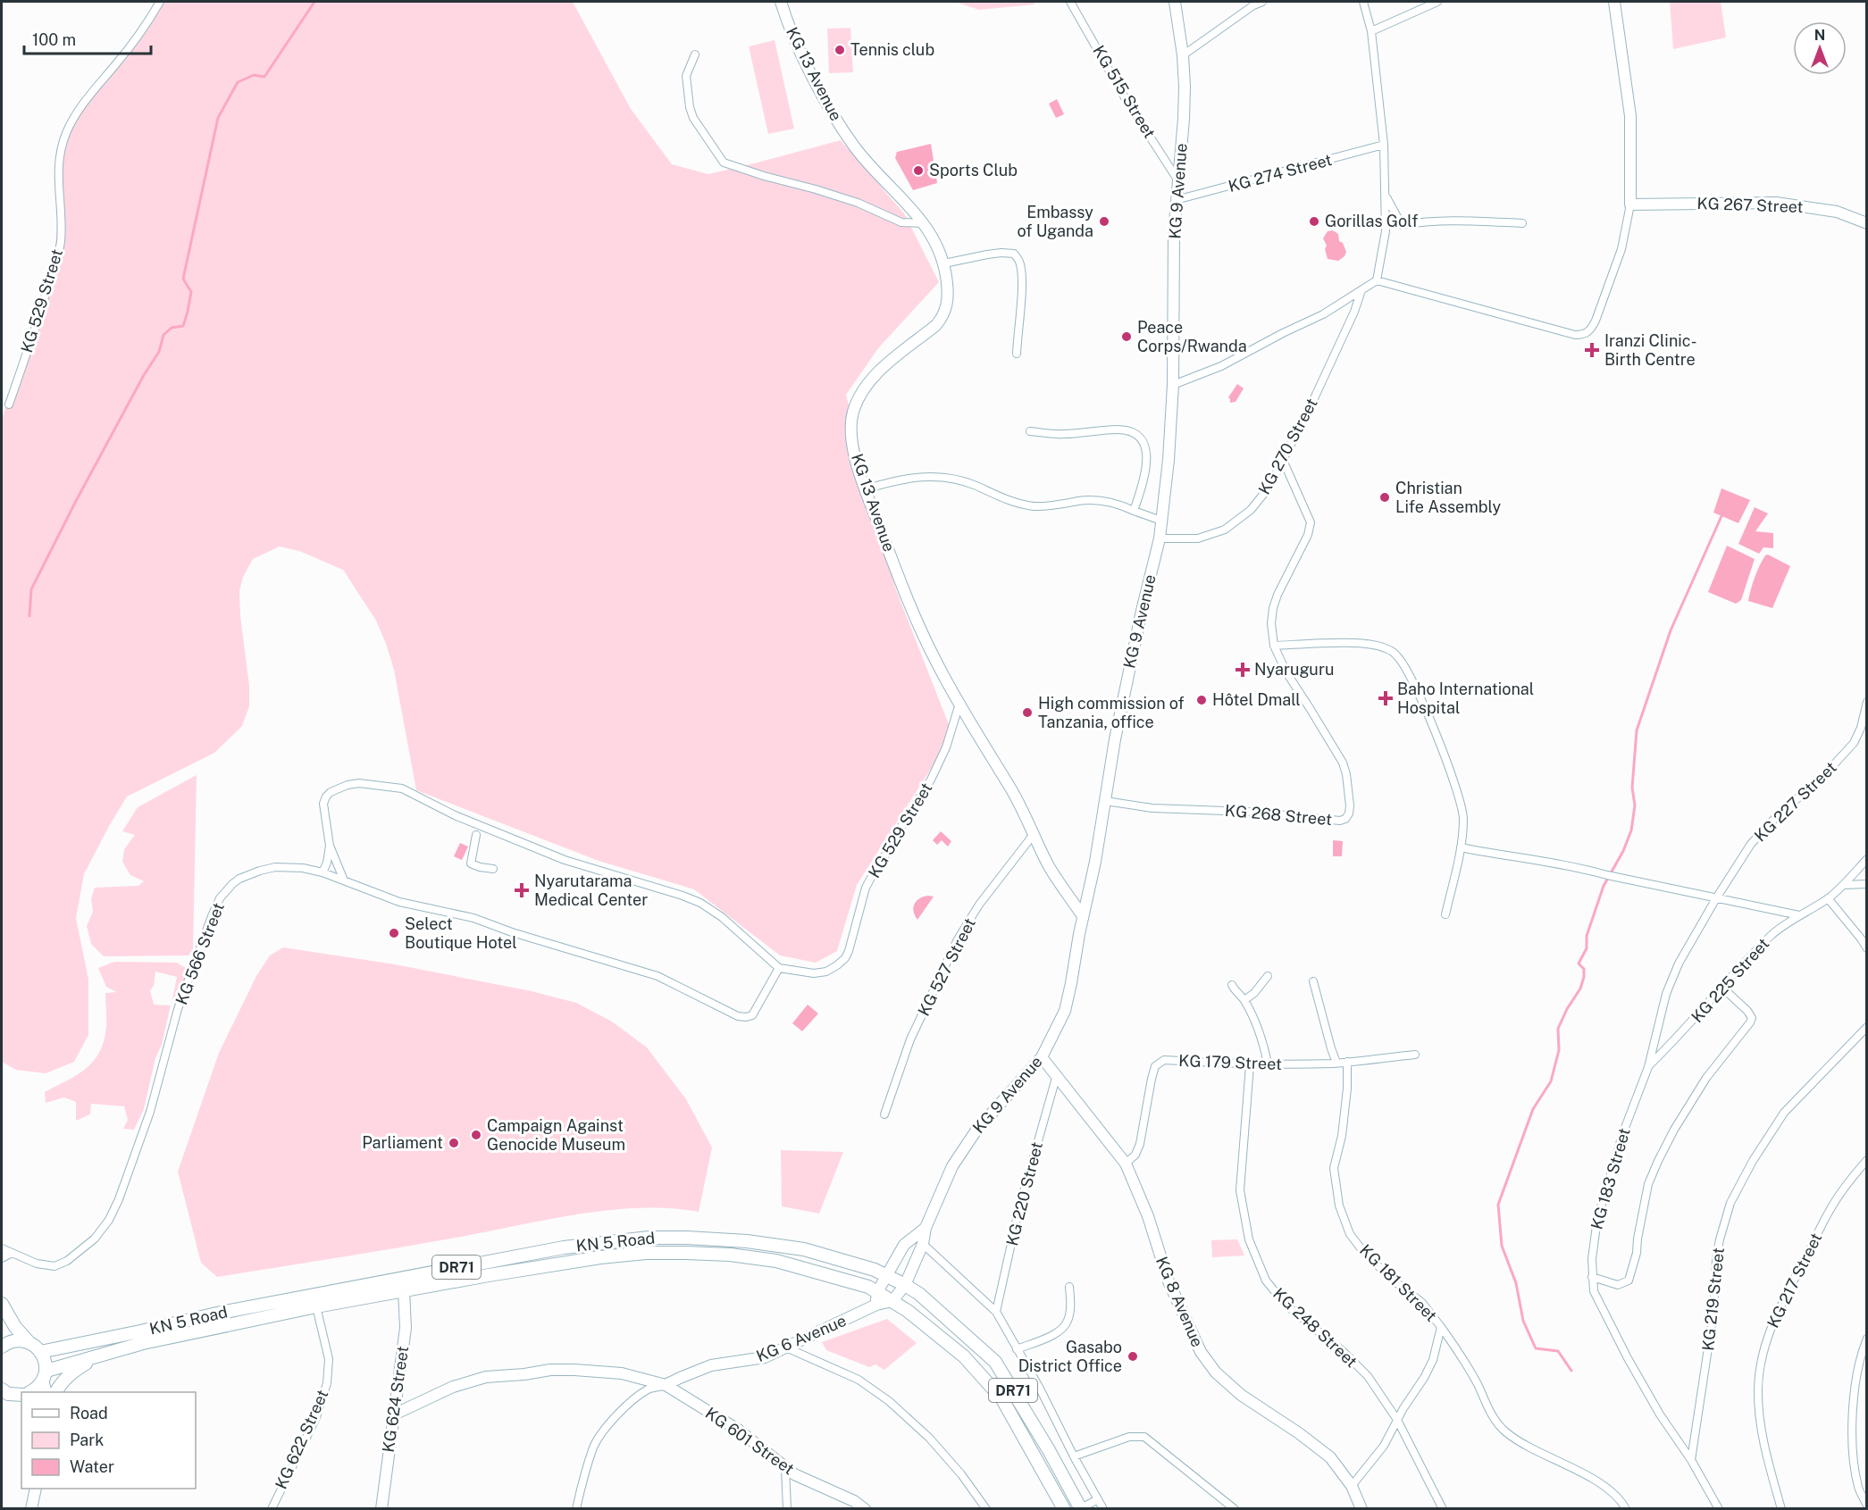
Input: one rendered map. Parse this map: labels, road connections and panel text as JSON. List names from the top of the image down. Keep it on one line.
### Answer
{"streets":{"main road":["KG 13 Avenue","KG 9 Avenue","KG 267 Street","KN 5 Road","DR71","KG 8 Avenue","KG 6 Avenue","KG 624 Street","KG 601 Street"],"street":["KG 515 Street","KG 274 Street","KG 529 Street","KG 270 Street","KG 227 Street","KG 268 Street","KG 566 Street","KG 527 Street","KG 225 Street","KG 179 Street","KG 183 Street","KG 220 Street","KG 217 Street","KG 181 Street","KG 219 Street","KG 248 Street","KG 622 Street"]},"crossings":[["KG 13 Avenue","KG 9 Avenue"],["KG 13 Avenue","KG 529 Street"],["KG 13 Avenue","KG 527 Street"],["KG 515 Street","KG 9 Avenue"],["KG 274 Street","KG 9 Avenue"],["KG 9 Avenue","KG 270 Street"],["KG 9 Avenue","KG 268 Street"],["KG 9 Avenue","KN 5 Road"],["KG 9 Avenue","KG 8 Avenue"],["KG 9 Avenue","KG 6 Avenue"],["KG 529 Street","KG 566 Street"],["KG 270 Street","KG 268 Street"],["KG 227 Street","KG 183 Street"],["KG 225 Street","KG 183 Street"],["KG 179 Street","KG 181 Street"],["KG 179 Street","KG 8 Avenue"],["KG 179 Street","KG 248 Street"],["KG 183 Street","KG 219 Street"],["KG 220 Street","KG 8 Avenue"],["KN 5 Road","DR71"],["KN 5 Road","KG 6 Avenue"],["KN 5 Road","KG 624 Street"],["KN 5 Road","KG 622 Street"],["KG 181 Street","KG 8 Avenue"],["KG 181 Street","KG 248 Street"],["KG 6 Avenue","KG 601 Street"],["KG 624 Street","KG 601 Street"]],"places":{"other":["Tennis club","Sports Club","Embassy of Uganda","Gorillas Golf","Peace Corps/Rwanda","Christian Life Assembly","Hôtel Dmall","High commission of Tanzania, office","Select Boutique Hotel","Campaign Against Genocide Museum","Parliament","Gasabo District Office"],"health":["Iranzi Clinic- Birth Centre","Nyaruguru","Baho International Hospital","Nyarutarama Medical Center"]},"legend":["Road","Park","Water"],"scale_bar":"100 m","north":"top"}
